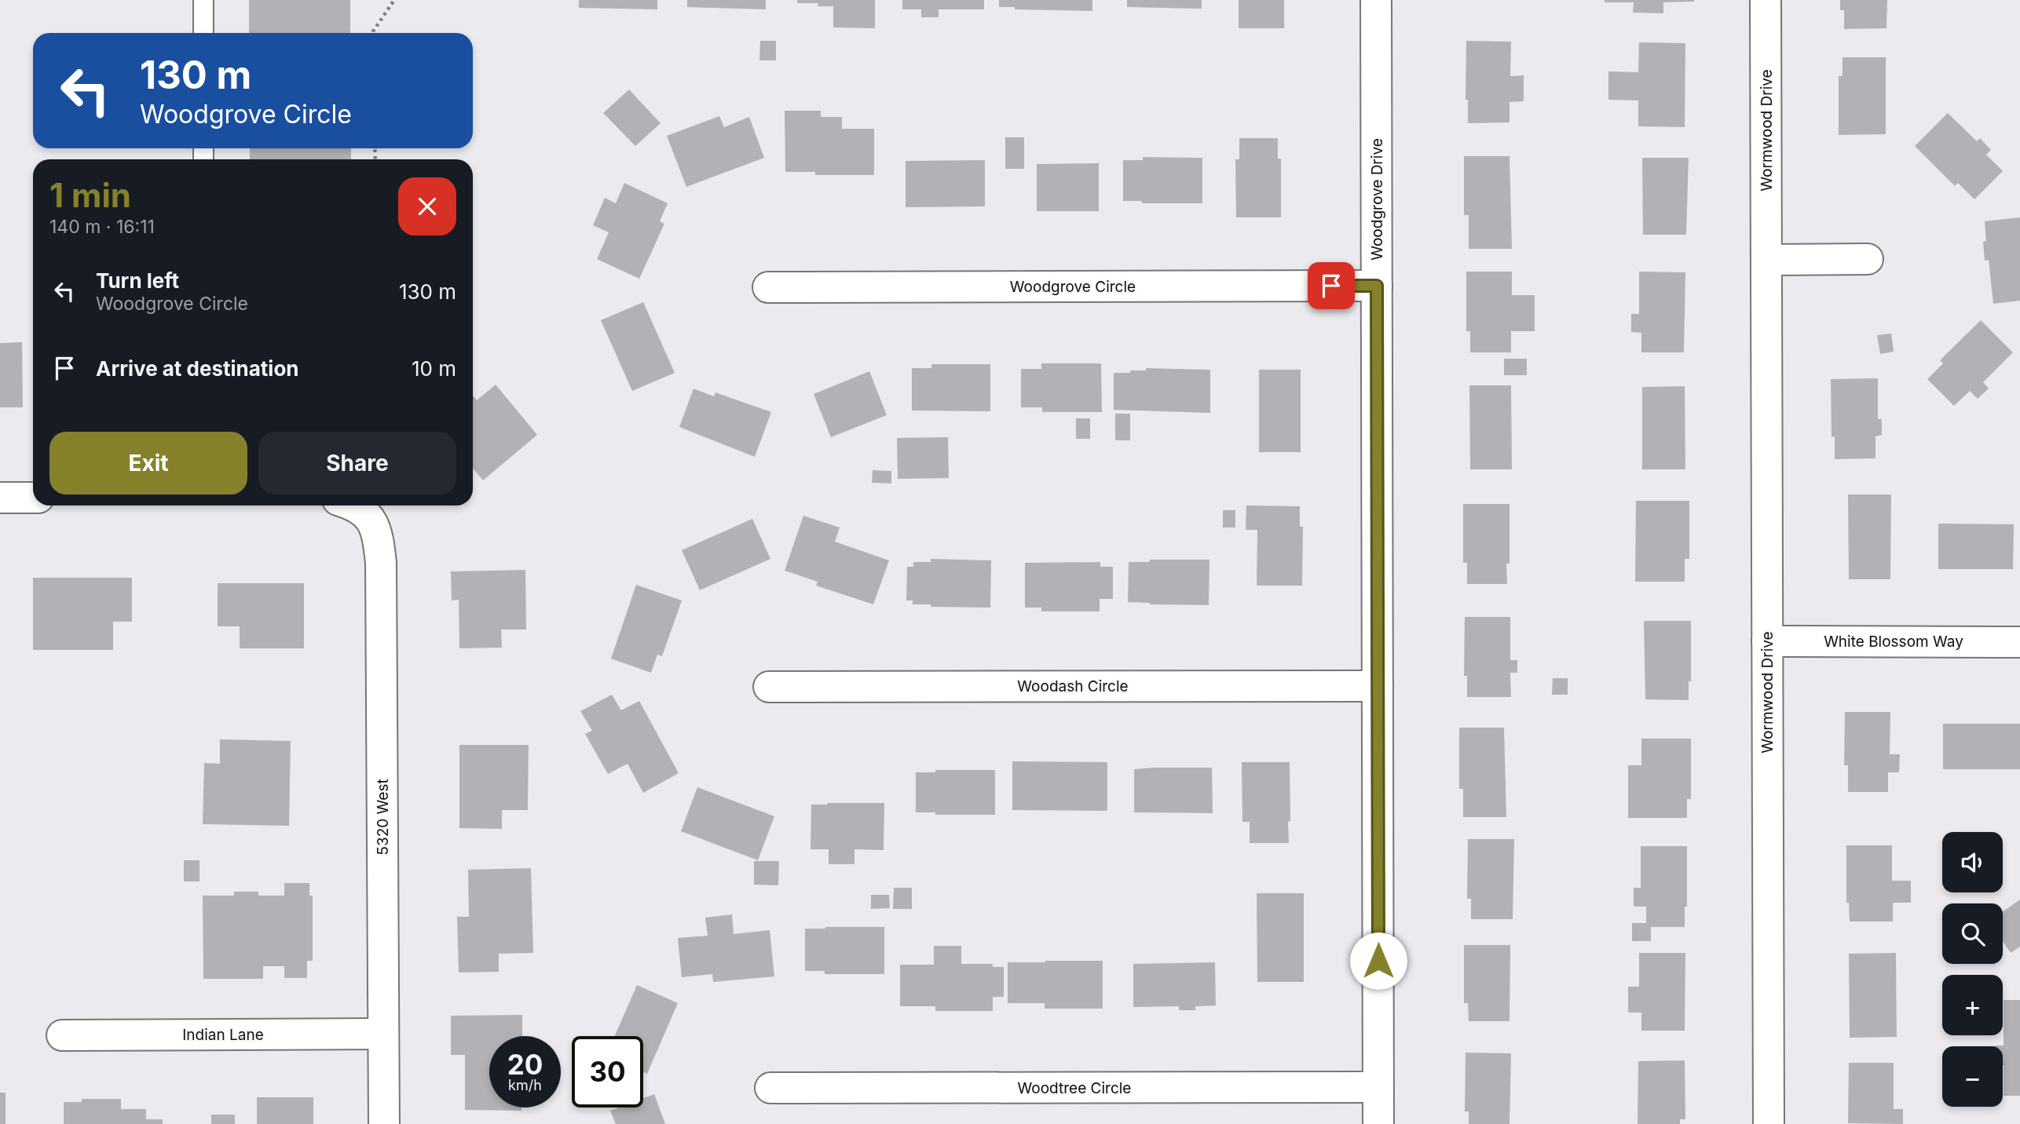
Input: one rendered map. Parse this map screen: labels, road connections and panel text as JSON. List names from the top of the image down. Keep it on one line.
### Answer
{"streets":{"street":["Wormwood Drive","Woodgrove Drive","Woodgrove Circle","White Blossom Way","Woodash Circle","5320 West","Indian Lane","Woodtree Circle"]},"crossings":[["Wormwood Drive","White Blossom Way"],["Woodgrove Drive","Woodgrove Circle"],["Woodgrove Drive","Woodash Circle"],["Woodgrove Drive","Woodtree Circle"],["5320 West","Indian Lane"]],"page":{"turn":["130 m","Woodgrove Circle"],"heading":["1 min","140 m · 16:11"],"list":[{"name":"Turn left","note":"Woodgrove Circle","value":"130 m"},{"name":"Arrive at destination","value":"10 m"}],"buttons":["Exit","Share"],"map_buttons":["+","−"],"speed":"20 km/h","limit":"30"}}
